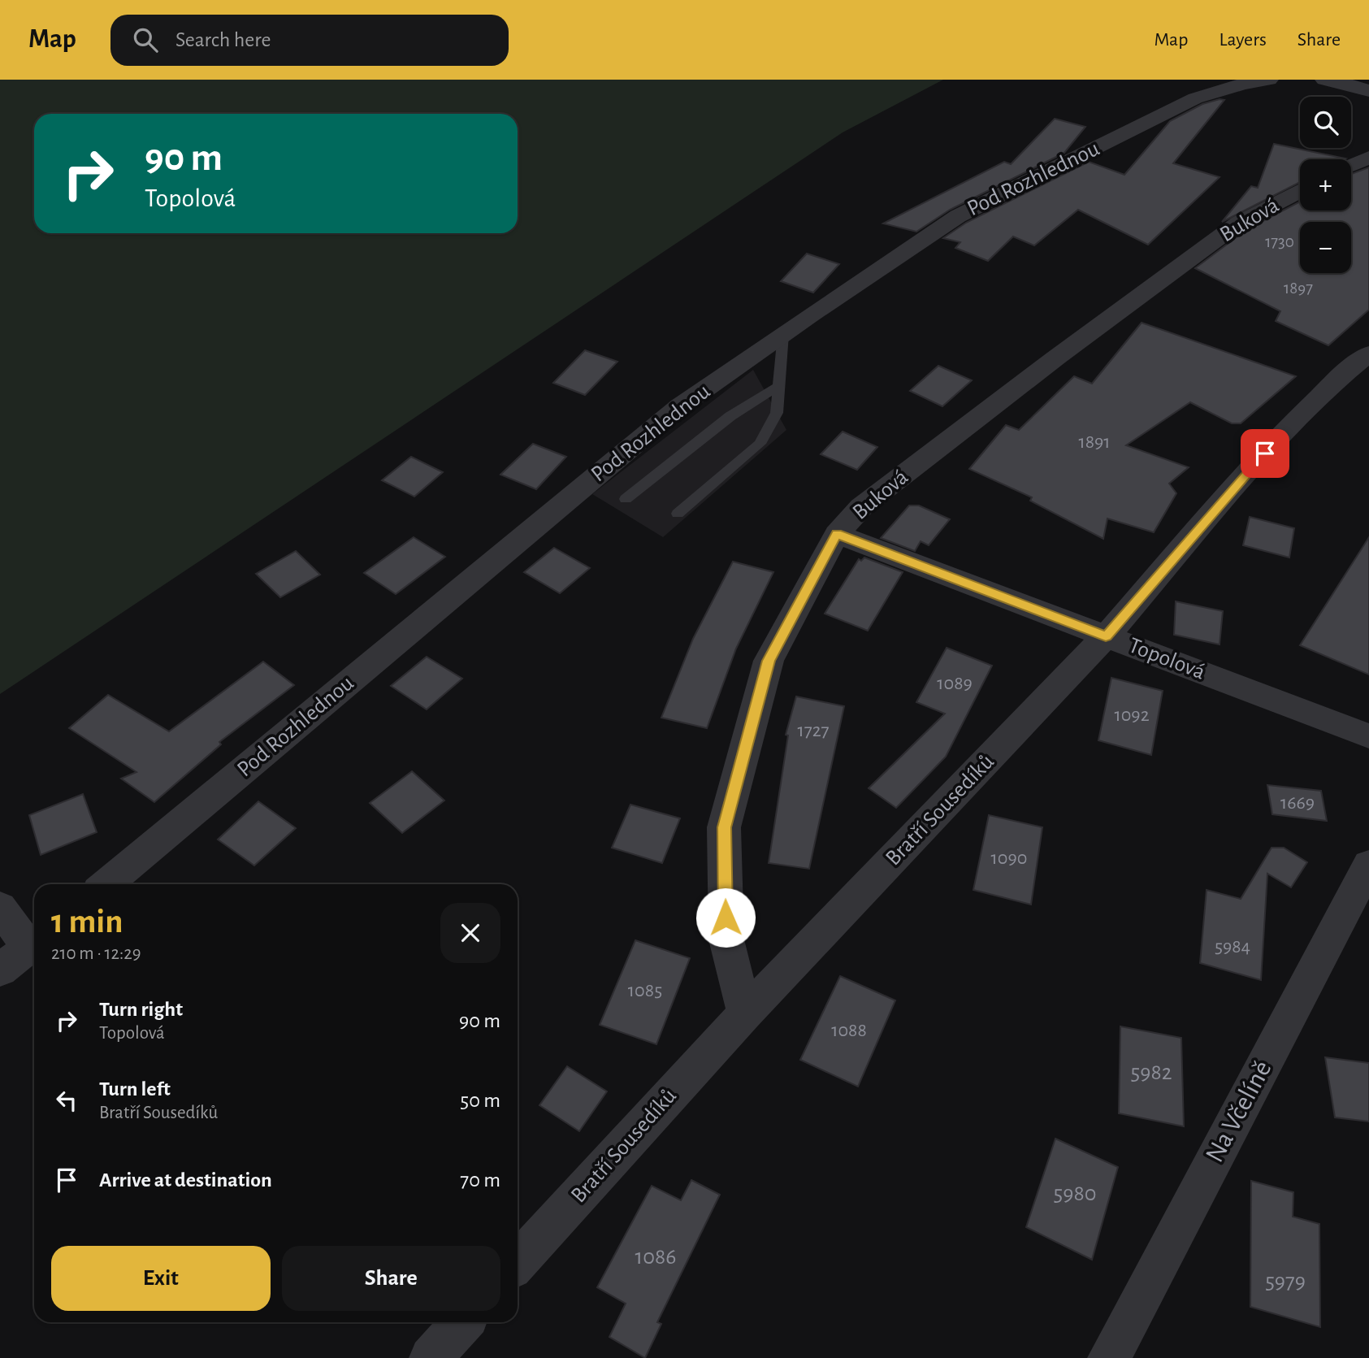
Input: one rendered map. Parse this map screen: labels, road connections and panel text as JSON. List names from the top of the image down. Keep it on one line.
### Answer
{"streets":{"street":["Pod Rozhlednou","Buková","Topolová","Bratří Sousedíků","Na Včelíně"]},"crossings":[["Buková","Topolová"],["Buková","Bratří Sousedíků"],["Topolová","Bratří Sousedíků"]],"house_numbers":["1730","1897","1891","1089","1092","1727","1669","1090","5984","1085","1088","5982","5980","1086","5979"],"page":{"header":"Map","search":"Search here","nav":["Map","Layers","Share"],"map_buttons":["+","−"],"turn":["90 m","Topolová"],"heading":["1 min","210 m · 12:29"],"list":[{"name":"Turn right","note":"Topolová","value":"90 m"},{"name":"Turn left","note":"Bratří Sousedíků","value":"50 m"},{"name":"Arrive at destination","value":"70 m"}],"buttons":["Exit","Share"]}}
